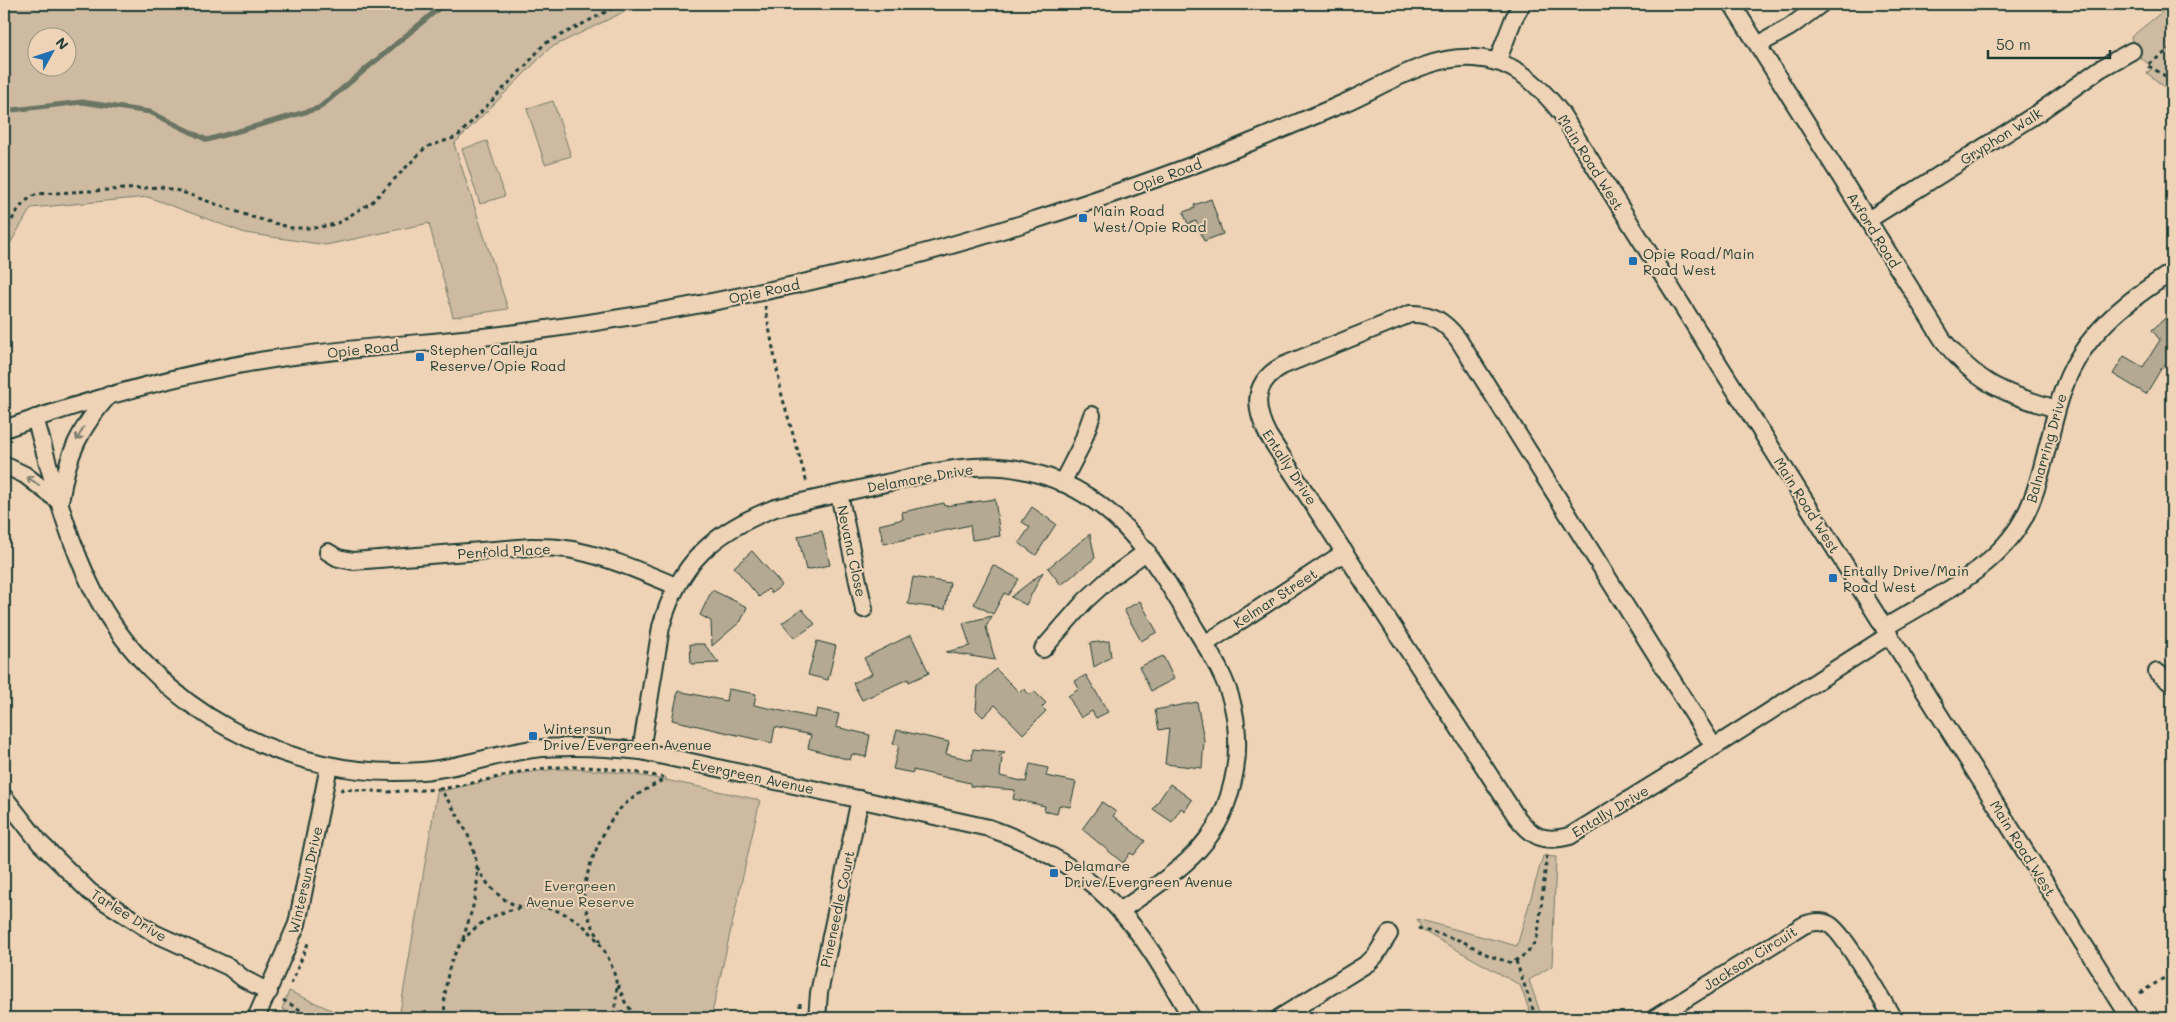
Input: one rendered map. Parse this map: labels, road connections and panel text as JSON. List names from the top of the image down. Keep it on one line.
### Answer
{"streets":{"street":["Gryphon Walk","Main Road West","Opie Road","Axford Road","Balnarring Drive","Entally Drive","Delamare Drive","Penfold Place","Nevana Close","Kelmar Street","Evergreen Avenue","Wintersun Drive","Pineneedle Court","Tarlee Drive","Jackson Circuit"]},"crossings":[["Gryphon Walk","Axford Road"],["Main Road West","Opie Road"],["Main Road West","Balnarring Drive"],["Main Road West","Entally Drive"],["Opie Road","Evergreen Avenue"],["Axford Road","Balnarring Drive"],["Balnarring Drive","Entally Drive"],["Entally Drive","Kelmar Street"],["Delamare Drive","Penfold Place"],["Delamare Drive","Nevana Close"],["Delamare Drive","Kelmar Street"],["Delamare Drive","Evergreen Avenue"],["Evergreen Avenue","Wintersun Drive"],["Evergreen Avenue","Pineneedle Court"],["Wintersun Drive","Tarlee Drive"]],"parks":["Evergreen Avenue Reserve"],"places":{"transit":["Main Road West/Opie Road","Opie Road/Main Road West","Stephen Calleja Reserve/Opie Road","Entally Drive/Main Road West","Wintersun Drive/Evergreen Avenue","Delamare Drive/Evergreen Avenue"]},"scale_bar":"50 m","north":"top right"}
